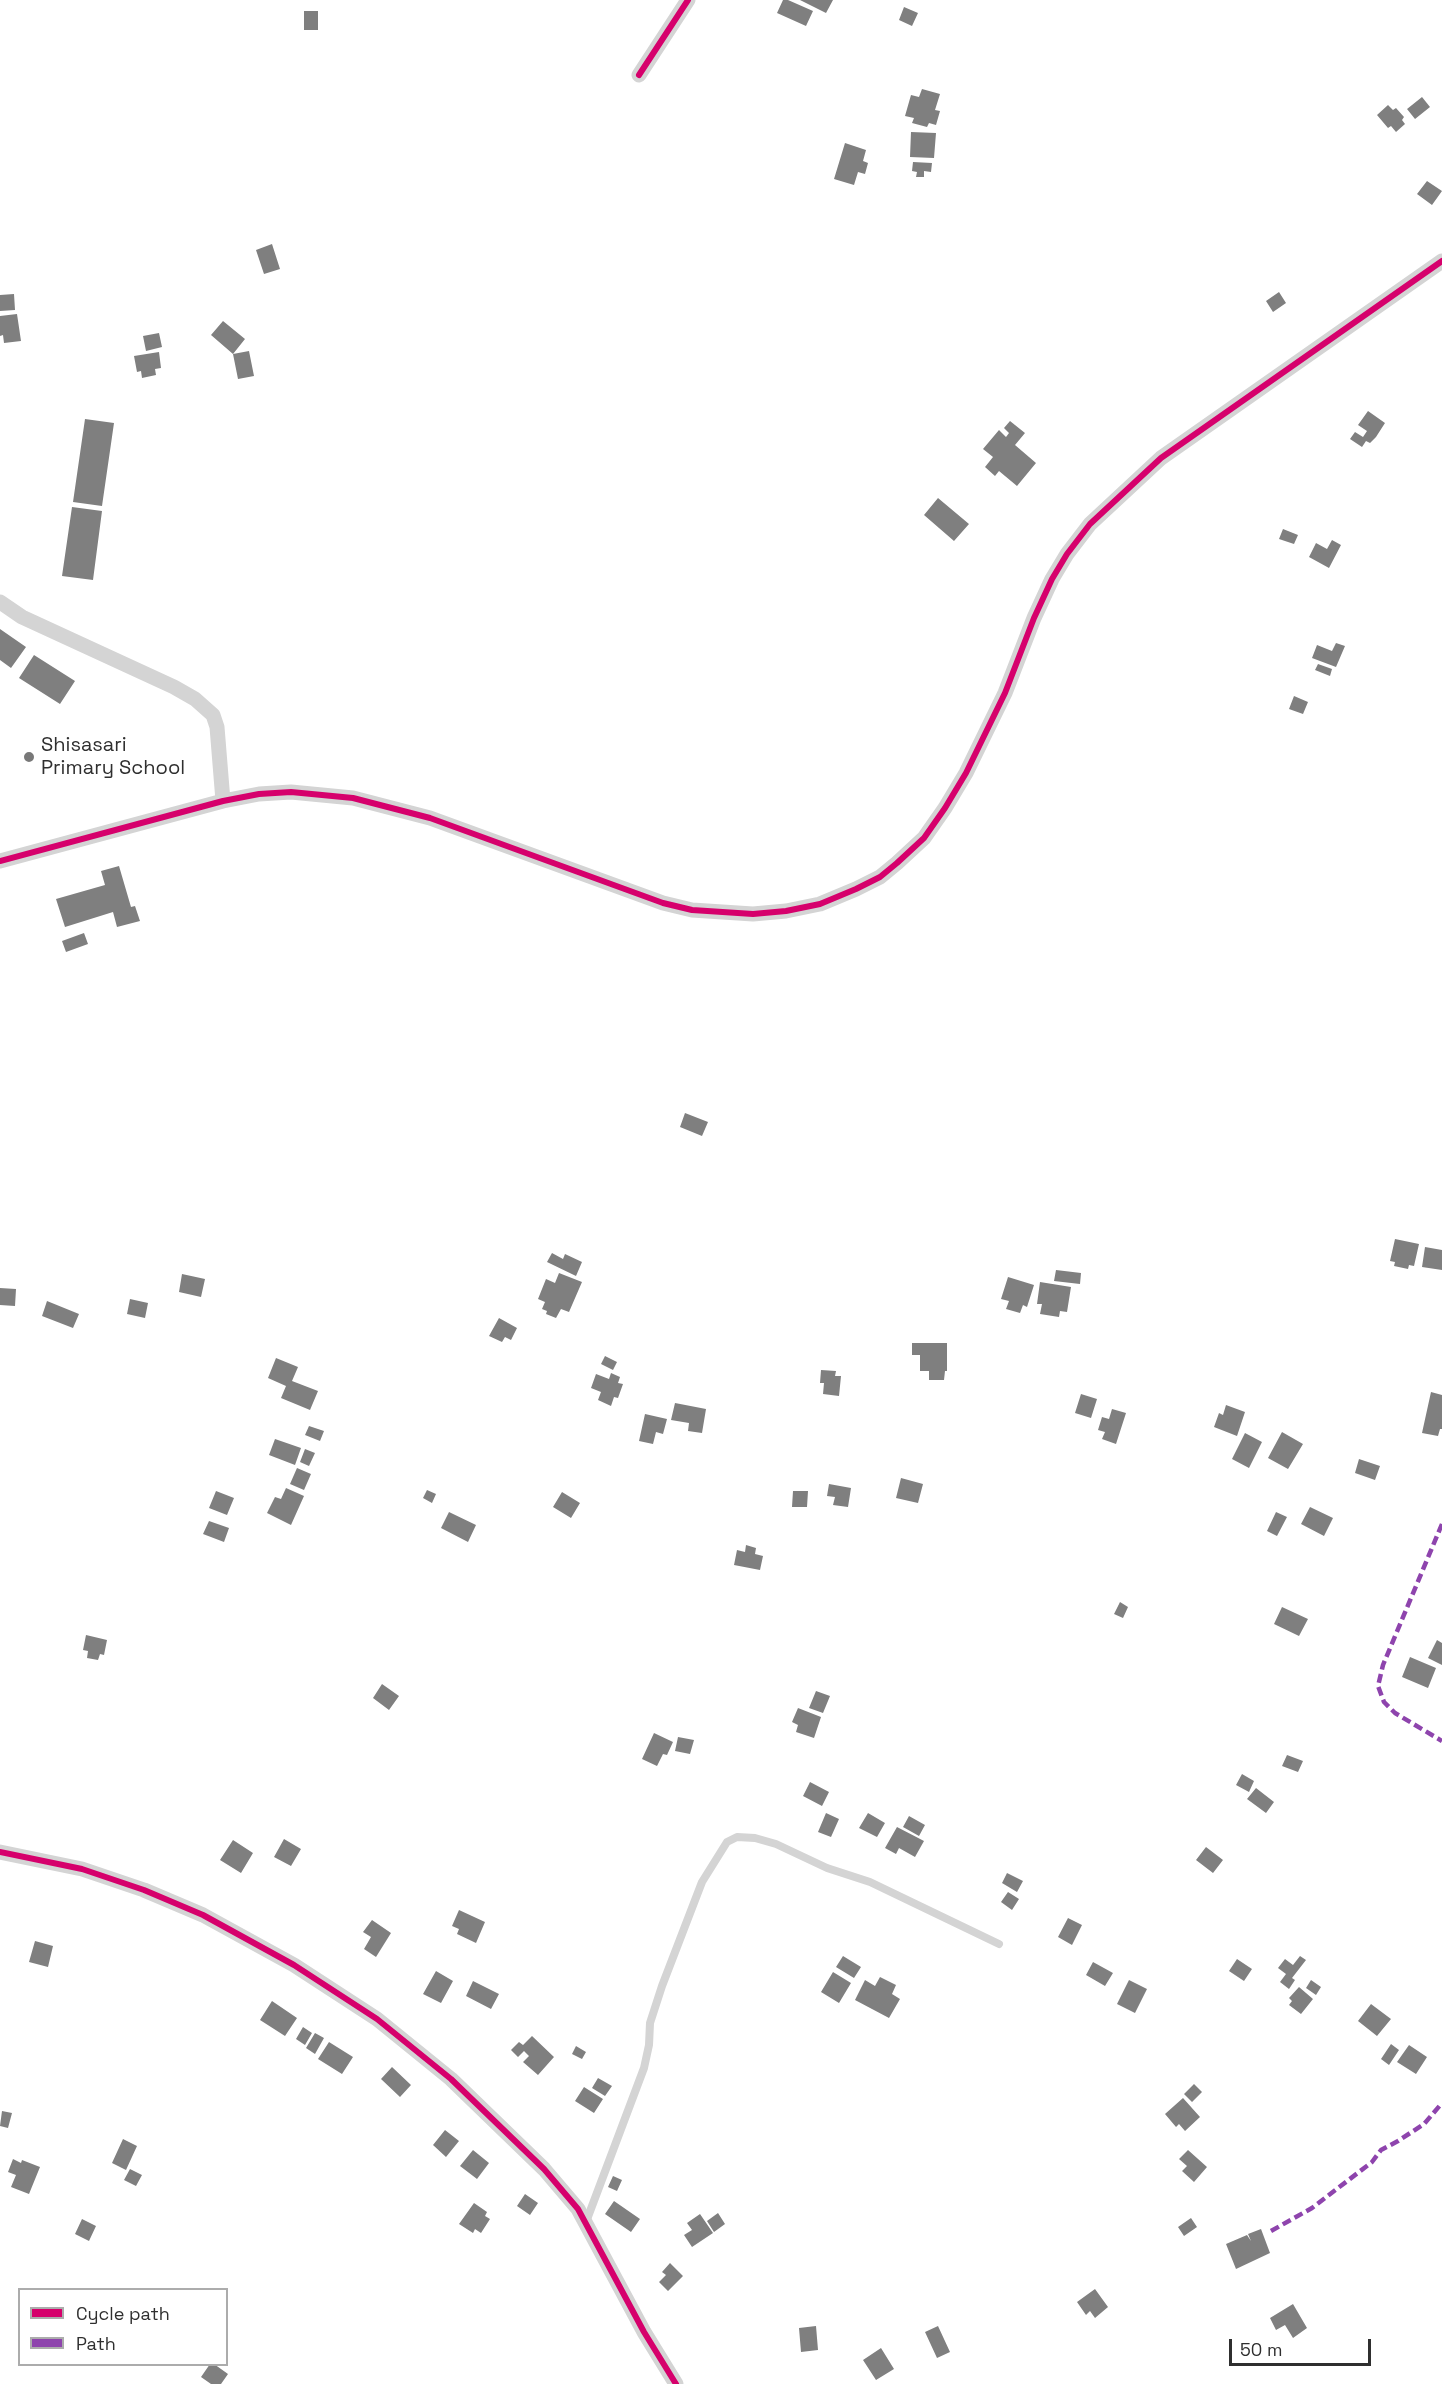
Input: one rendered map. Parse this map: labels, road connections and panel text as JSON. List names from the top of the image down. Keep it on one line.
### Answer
{"places":["Shisasari Primary School"],"legend":["Cycle path","Path"],"scale_bar":"50 m"}
